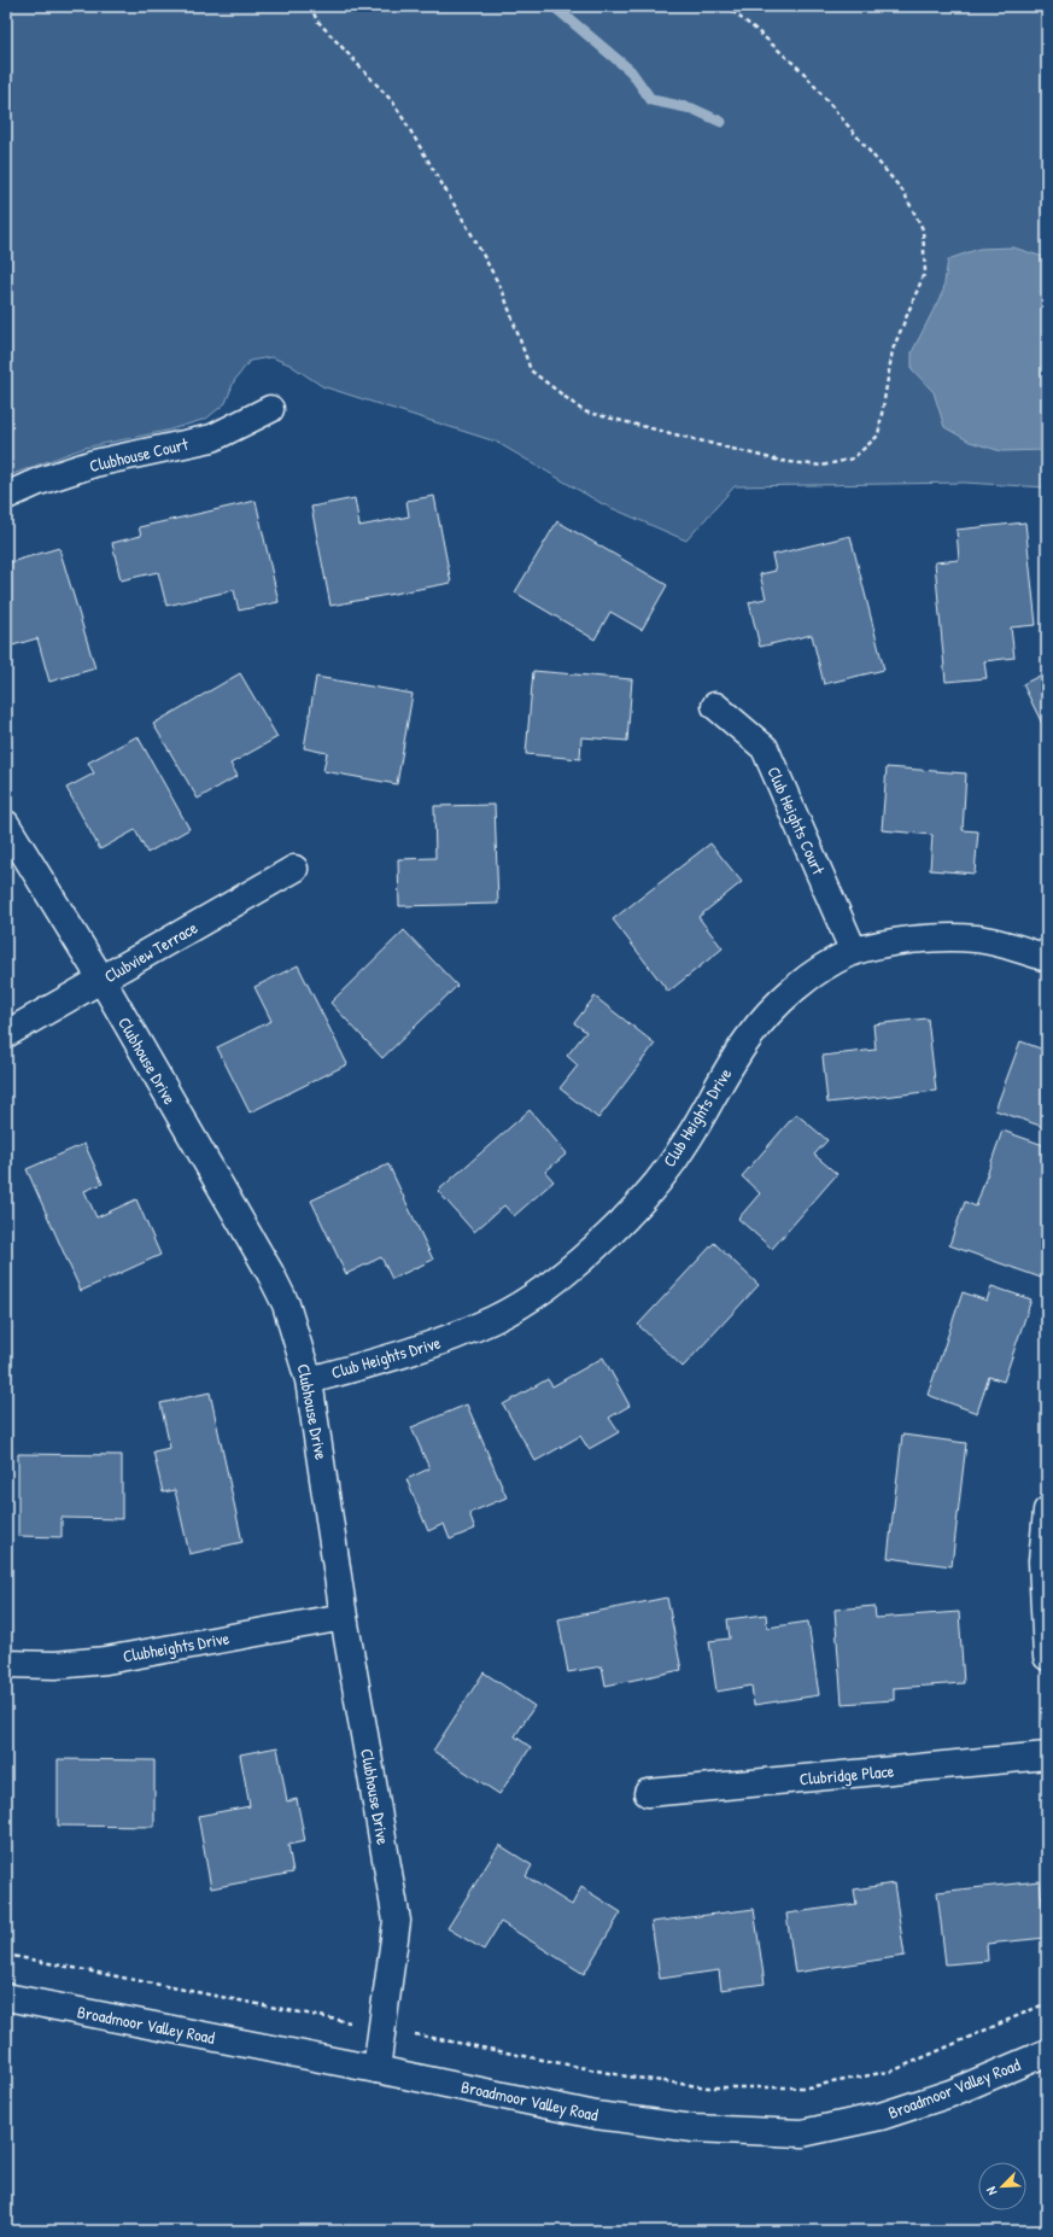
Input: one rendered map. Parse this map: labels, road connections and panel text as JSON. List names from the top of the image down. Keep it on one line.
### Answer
{"streets":{"street":["Clubhouse Court","Club Heights Court","Clubview Terrace","Clubhouse Drive","Club Heights Drive","Clubheights Drive","Clubridge Place","Broadmoor Valley Road"]},"crossings":[["Club Heights Court","Club Heights Drive"],["Clubview Terrace","Clubhouse Drive"],["Clubhouse Drive","Club Heights Drive"],["Clubhouse Drive","Clubheights Drive"],["Clubhouse Drive","Broadmoor Valley Road"]],"north":"bottom left"}
